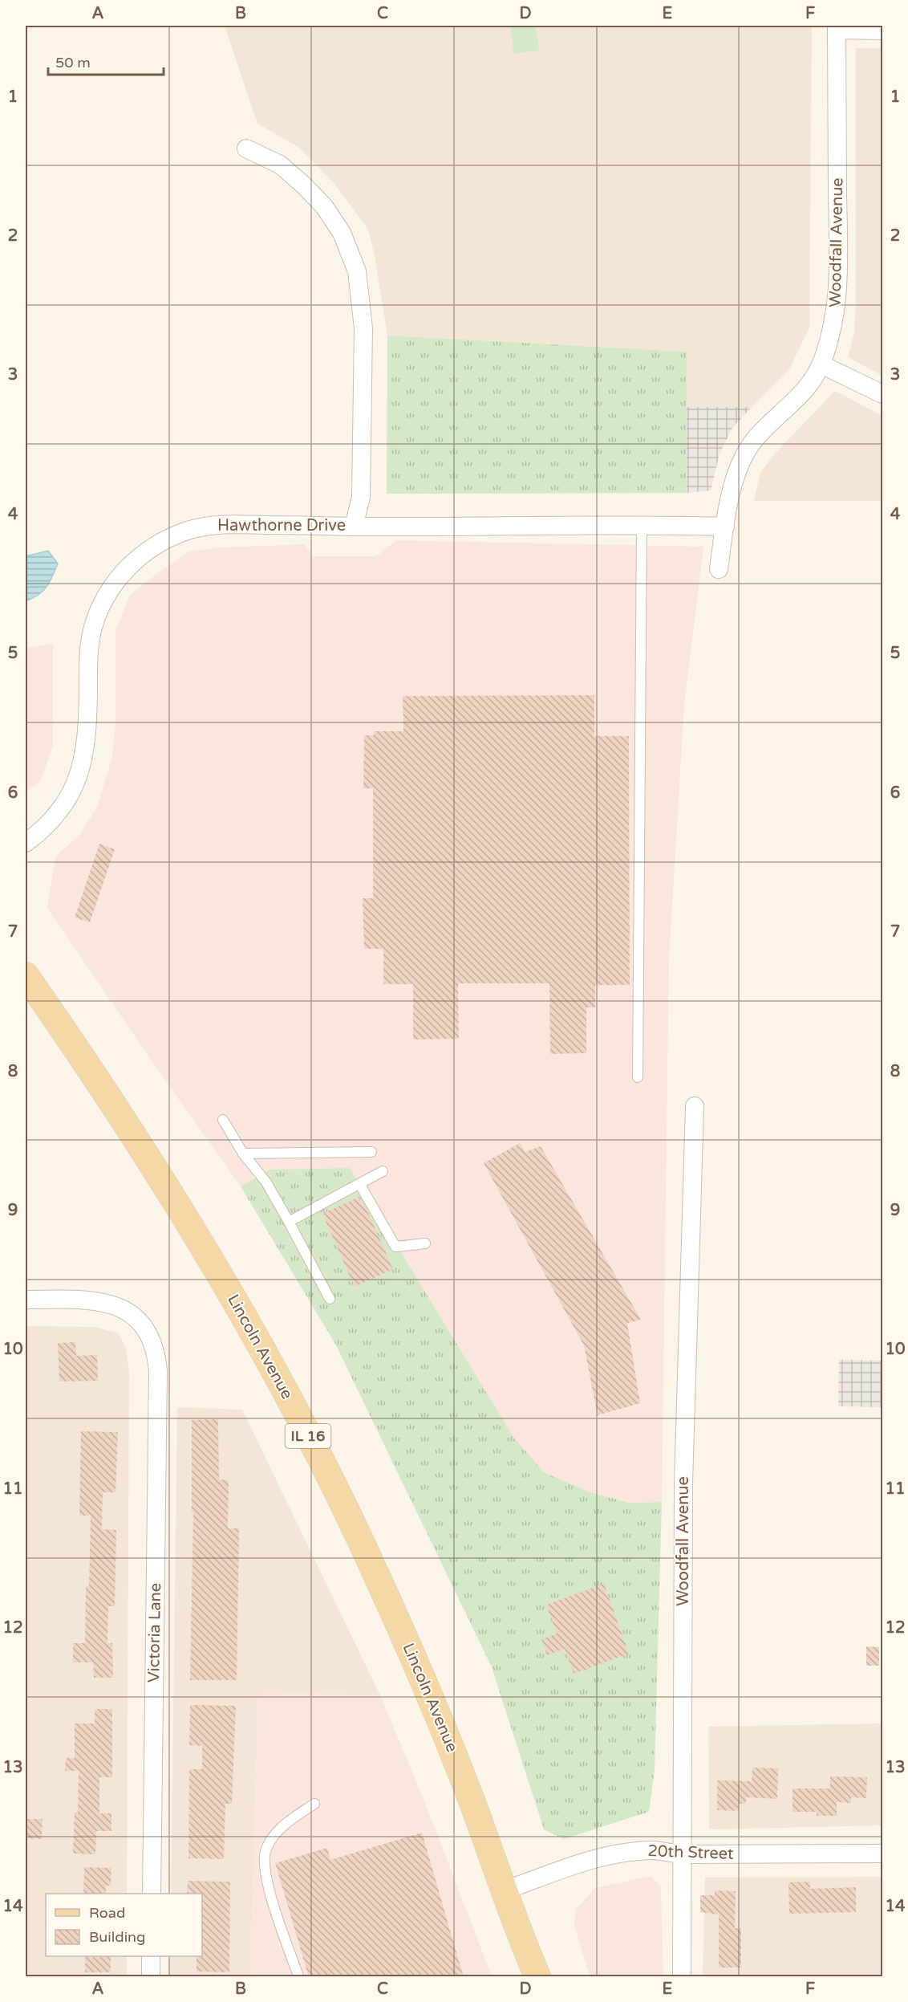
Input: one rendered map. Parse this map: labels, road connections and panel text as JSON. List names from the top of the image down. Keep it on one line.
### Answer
{"streets":{"main road":["Lincoln Avenue","IL 16"],"street":["Woodfall Avenue","Hawthorne Drive","Victoria Lane","20th Street"]},"crossings":[["Woodfall Avenue","Hawthorne Drive"],["Woodfall Avenue","20th Street"],["Lincoln Avenue","20th Street"]],"legend":["Road","Building"],"scale_bar":"50 m","grid":{"columns":["A","B","C","D","E","F"],"rows":["1","2","3","4","5","6","7","8","9","10","11","12","13","14"]}}
